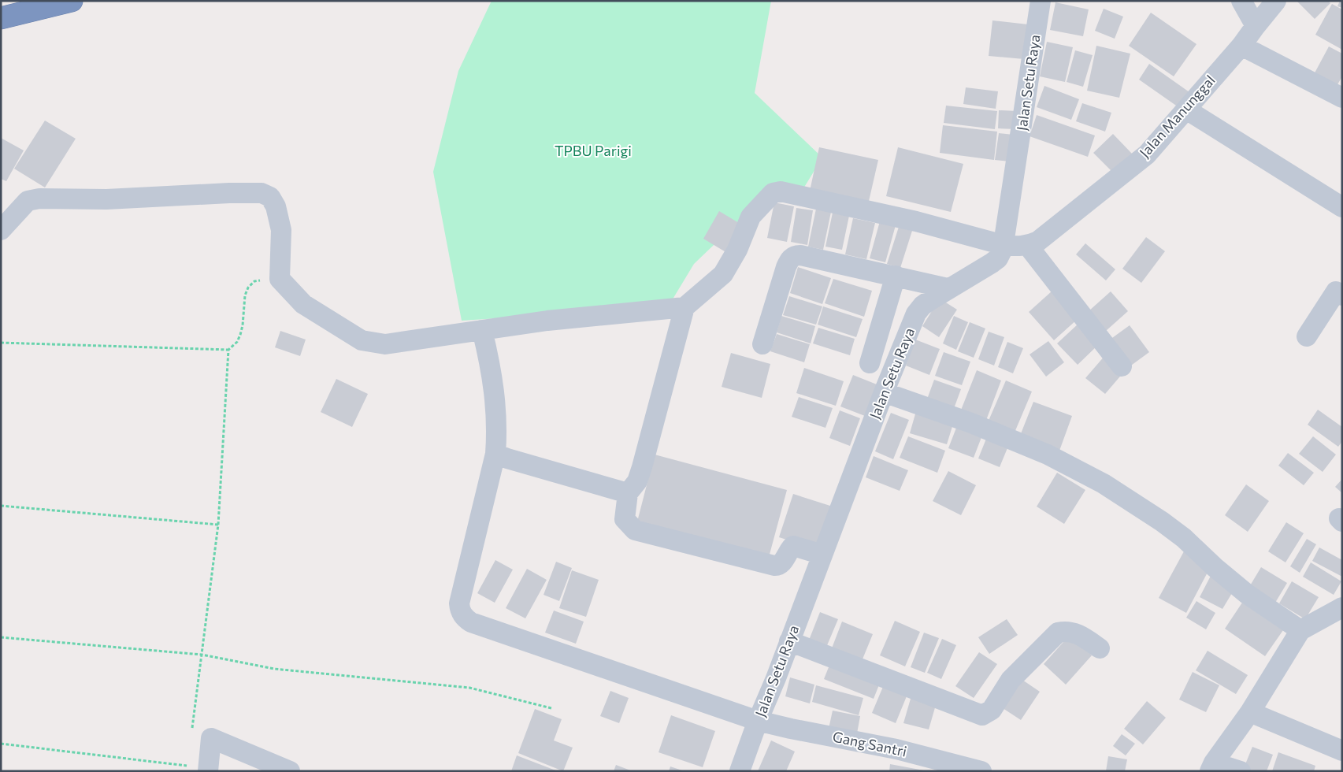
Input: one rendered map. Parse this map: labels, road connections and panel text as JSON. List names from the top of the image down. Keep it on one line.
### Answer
{"streets":{"street":["Jalan Setu Raya","Jalan Manunggal","Gang Santri"]},"crossings":[["Jalan Setu Raya","Gang Santri"]],"parks":["TPBU Parigi"]}
